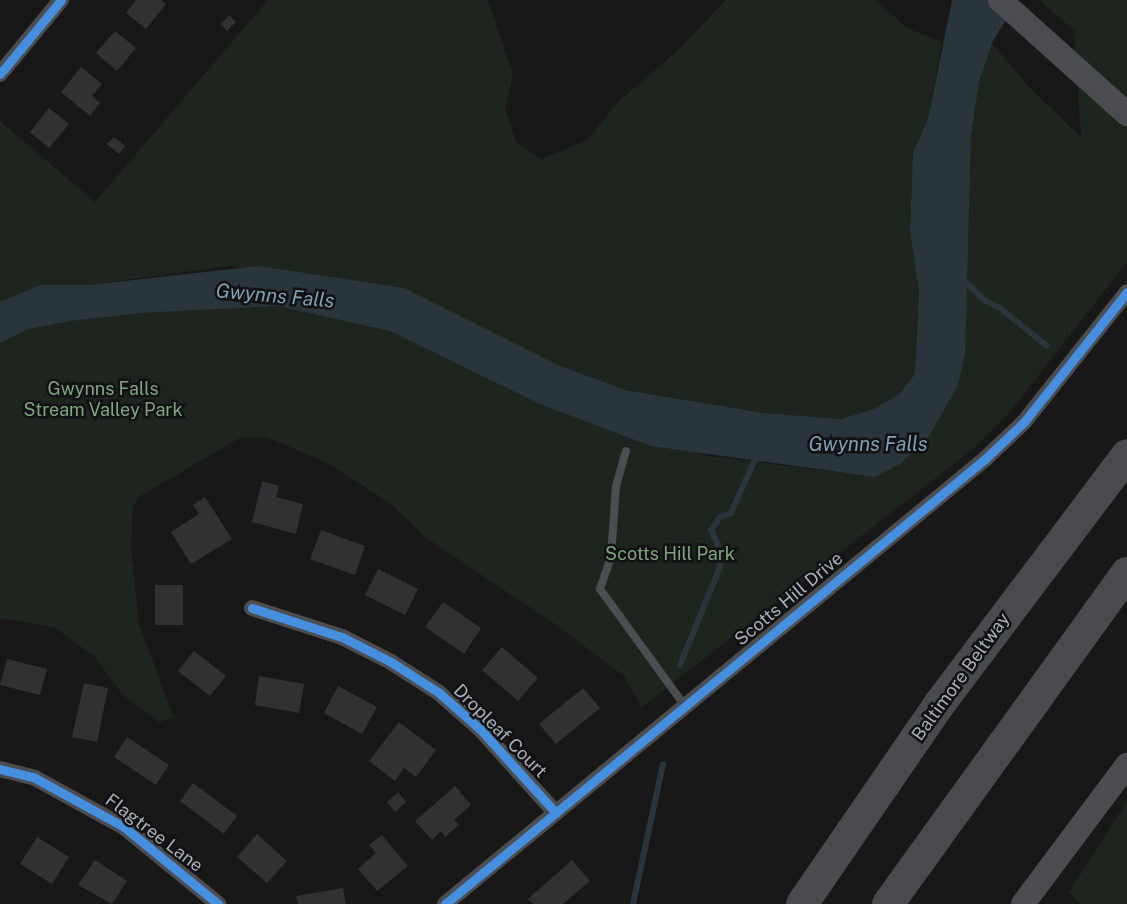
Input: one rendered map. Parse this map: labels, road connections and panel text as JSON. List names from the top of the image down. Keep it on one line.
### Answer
{"streets":{"highway":["Baltimore Beltway"],"street":["Scotts Hill Drive","Dropleaf Court","Flagtree Lane"]},"crossings":[["Scotts Hill Drive","Dropleaf Court"]],"water":["Gwynns Falls"],"parks":["Gwynns Falls Stream Valley Park","Scotts Hill Park"]}
